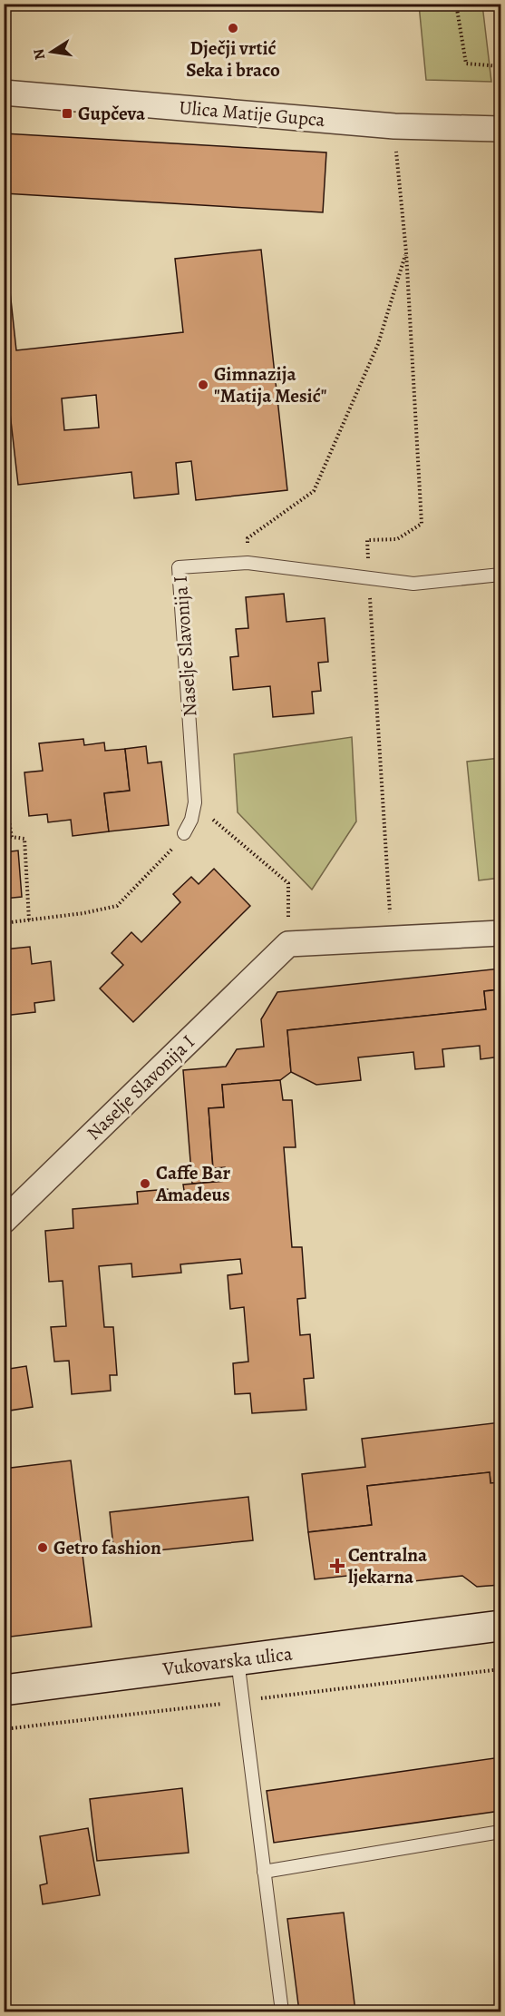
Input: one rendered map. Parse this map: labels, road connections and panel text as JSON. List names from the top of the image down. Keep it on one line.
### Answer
{"streets":{"main road":["Vukovarska ulica"],"street":["Ulica Matije Gupca","Naselje Slavonija I"]},"places":{"other":["Dječji vrtić Seka i braco","Gimnazija \"Matija Mesić\"","Caffe Bar Amadeus","Getro fashion"],"transit":["Gupčeva"],"health":["Centralna ljekarna"]},"north":"left"}
